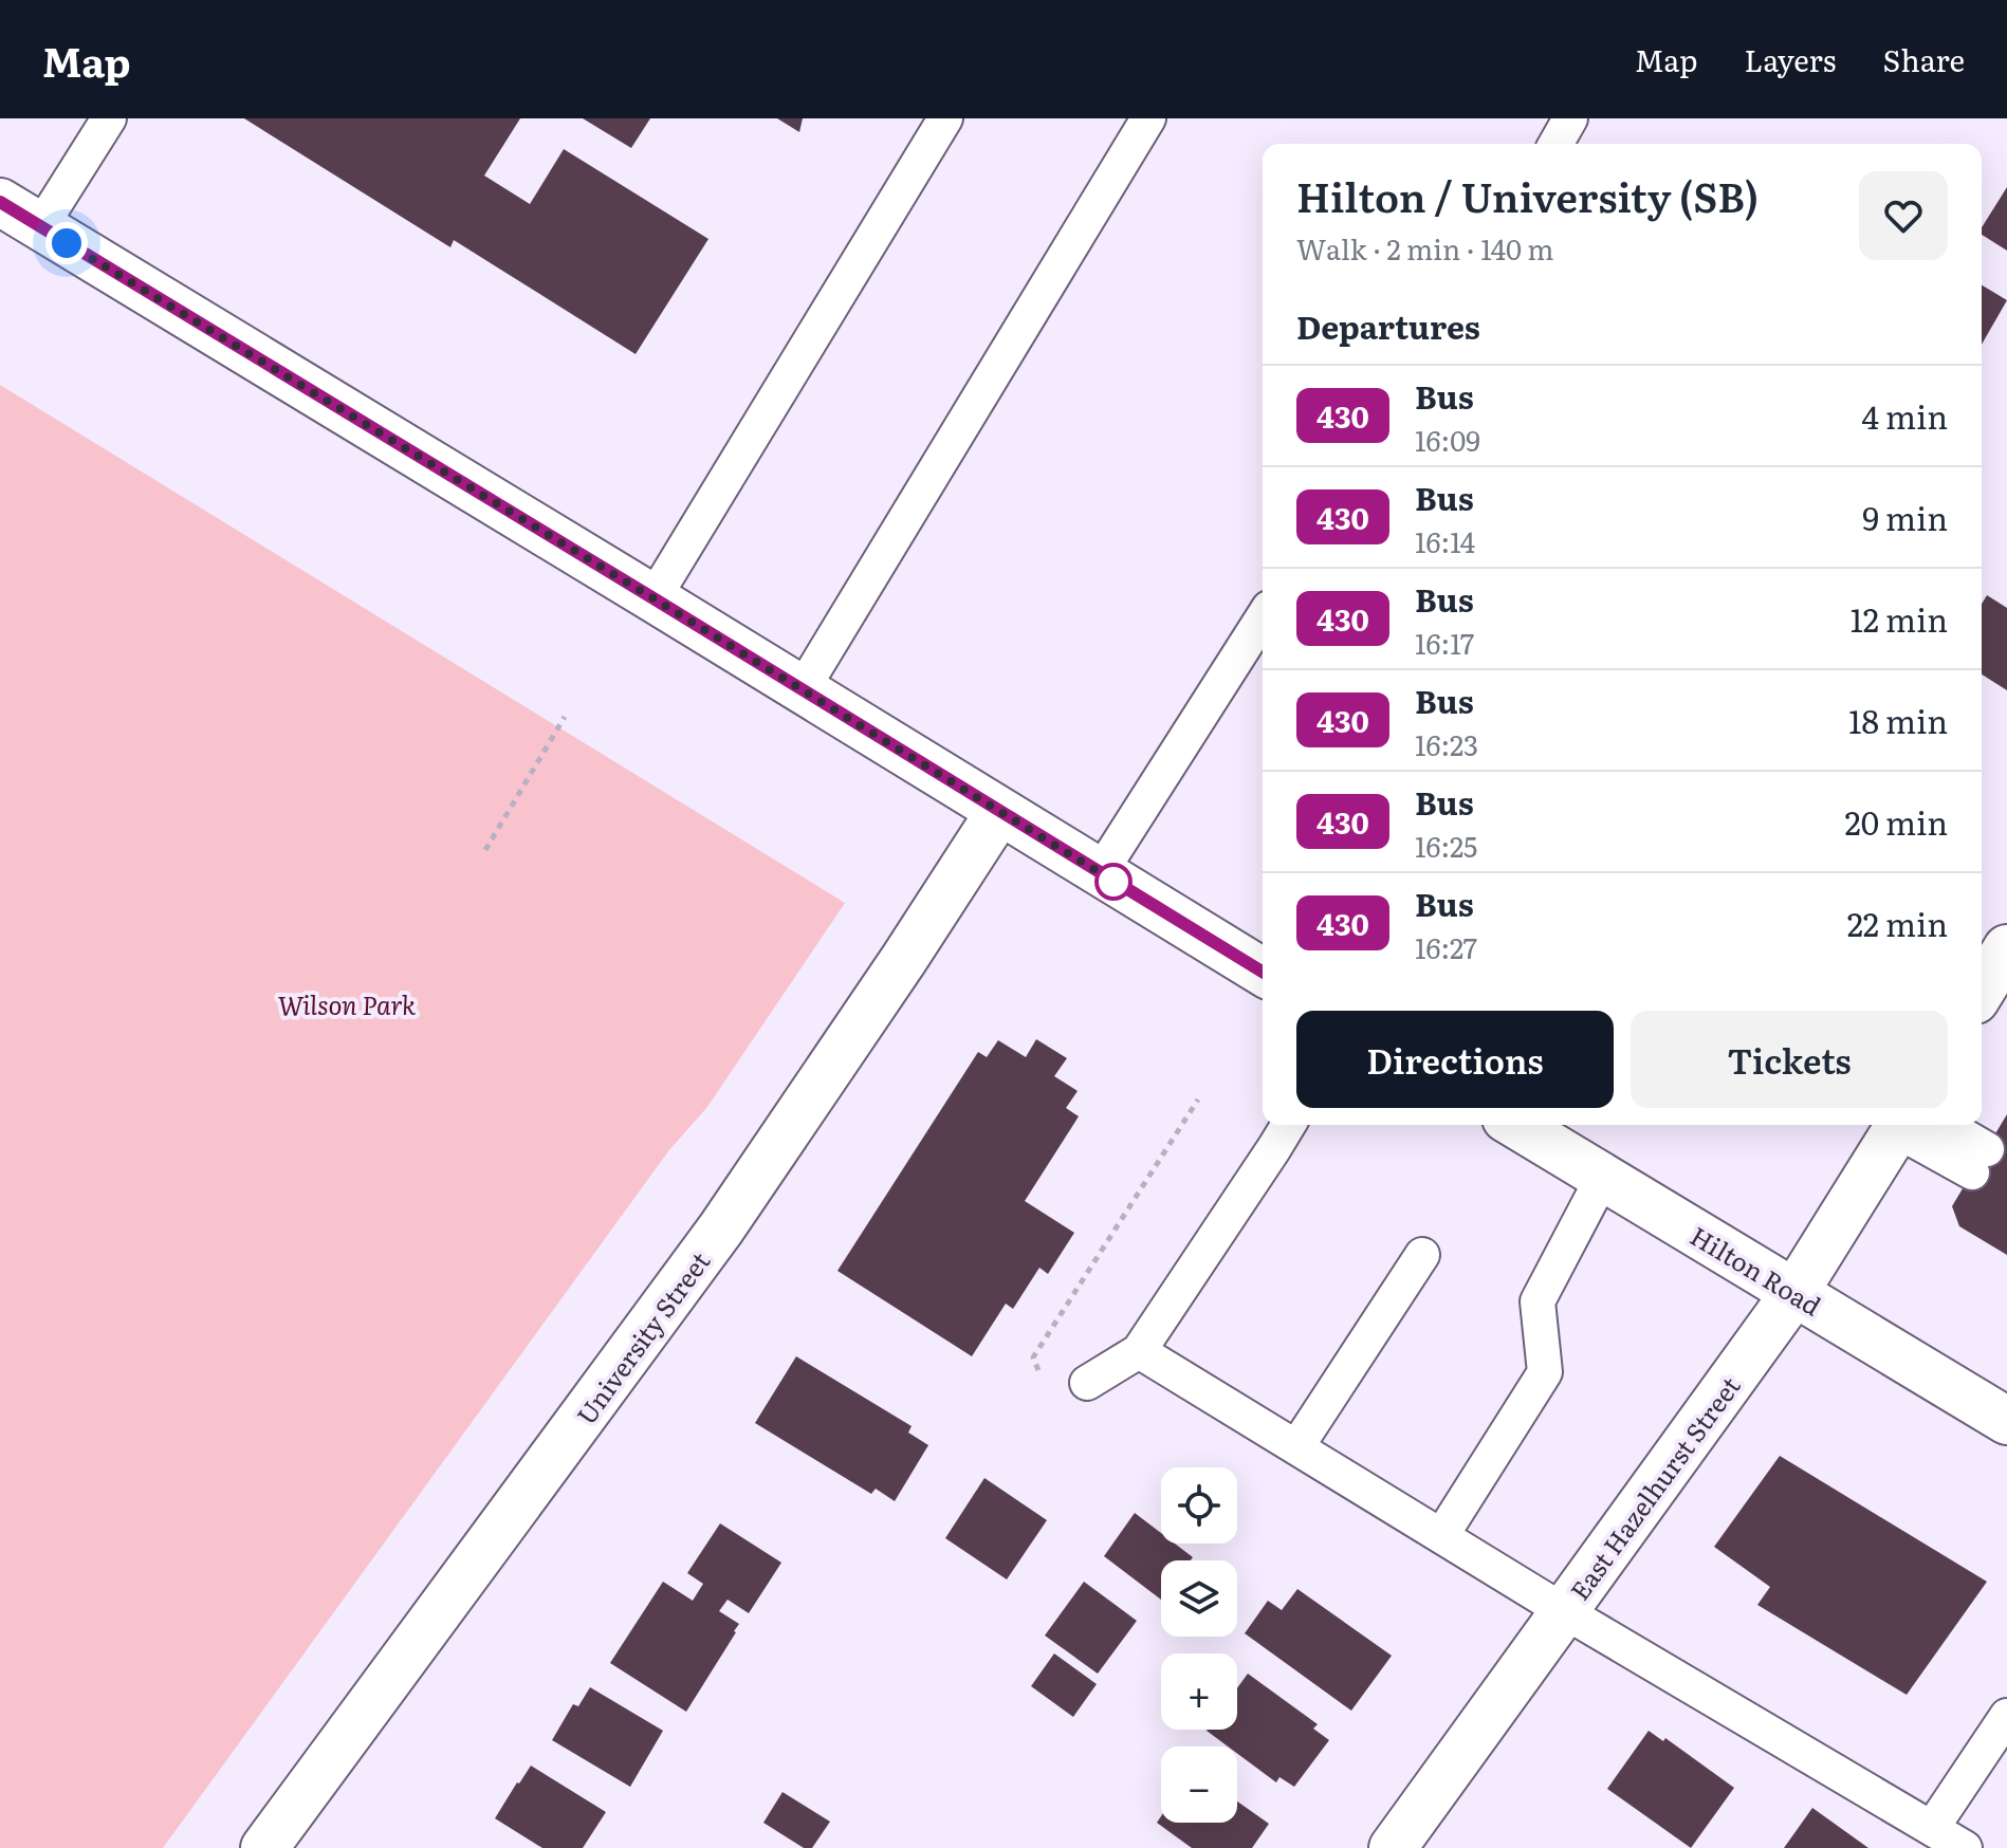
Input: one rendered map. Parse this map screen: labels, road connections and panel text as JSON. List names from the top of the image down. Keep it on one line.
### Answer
{"streets":{"street":["Hilton Road","University Street","East Hazelhurst Street"]},"crossings":[["Hilton Road","East Hazelhurst Street"]],"parks":["Wilson Park"],"lines":["bus line 430"],"page":{"header":"Map","nav":["Map","Layers","Share"],"heading":[["Hilton / University (SB)","Walk · 2 min · 140 m"],"Departures"],"list":[{"mark":"430","name":"Bus","note":"16:09","value":"4 min"},{"mark":"430","name":"Bus","note":"16:14","value":"9 min"},{"mark":"430","name":"Bus","note":"16:17","value":"12 min"},{"mark":"430","name":"Bus","note":"16:23","value":"18 min"},{"mark":"430","name":"Bus","note":"16:25","value":"20 min"},{"mark":"430","name":"Bus","note":"16:27","value":"22 min"}],"buttons":["Directions","Tickets"],"map_buttons":["+","−"]}}
